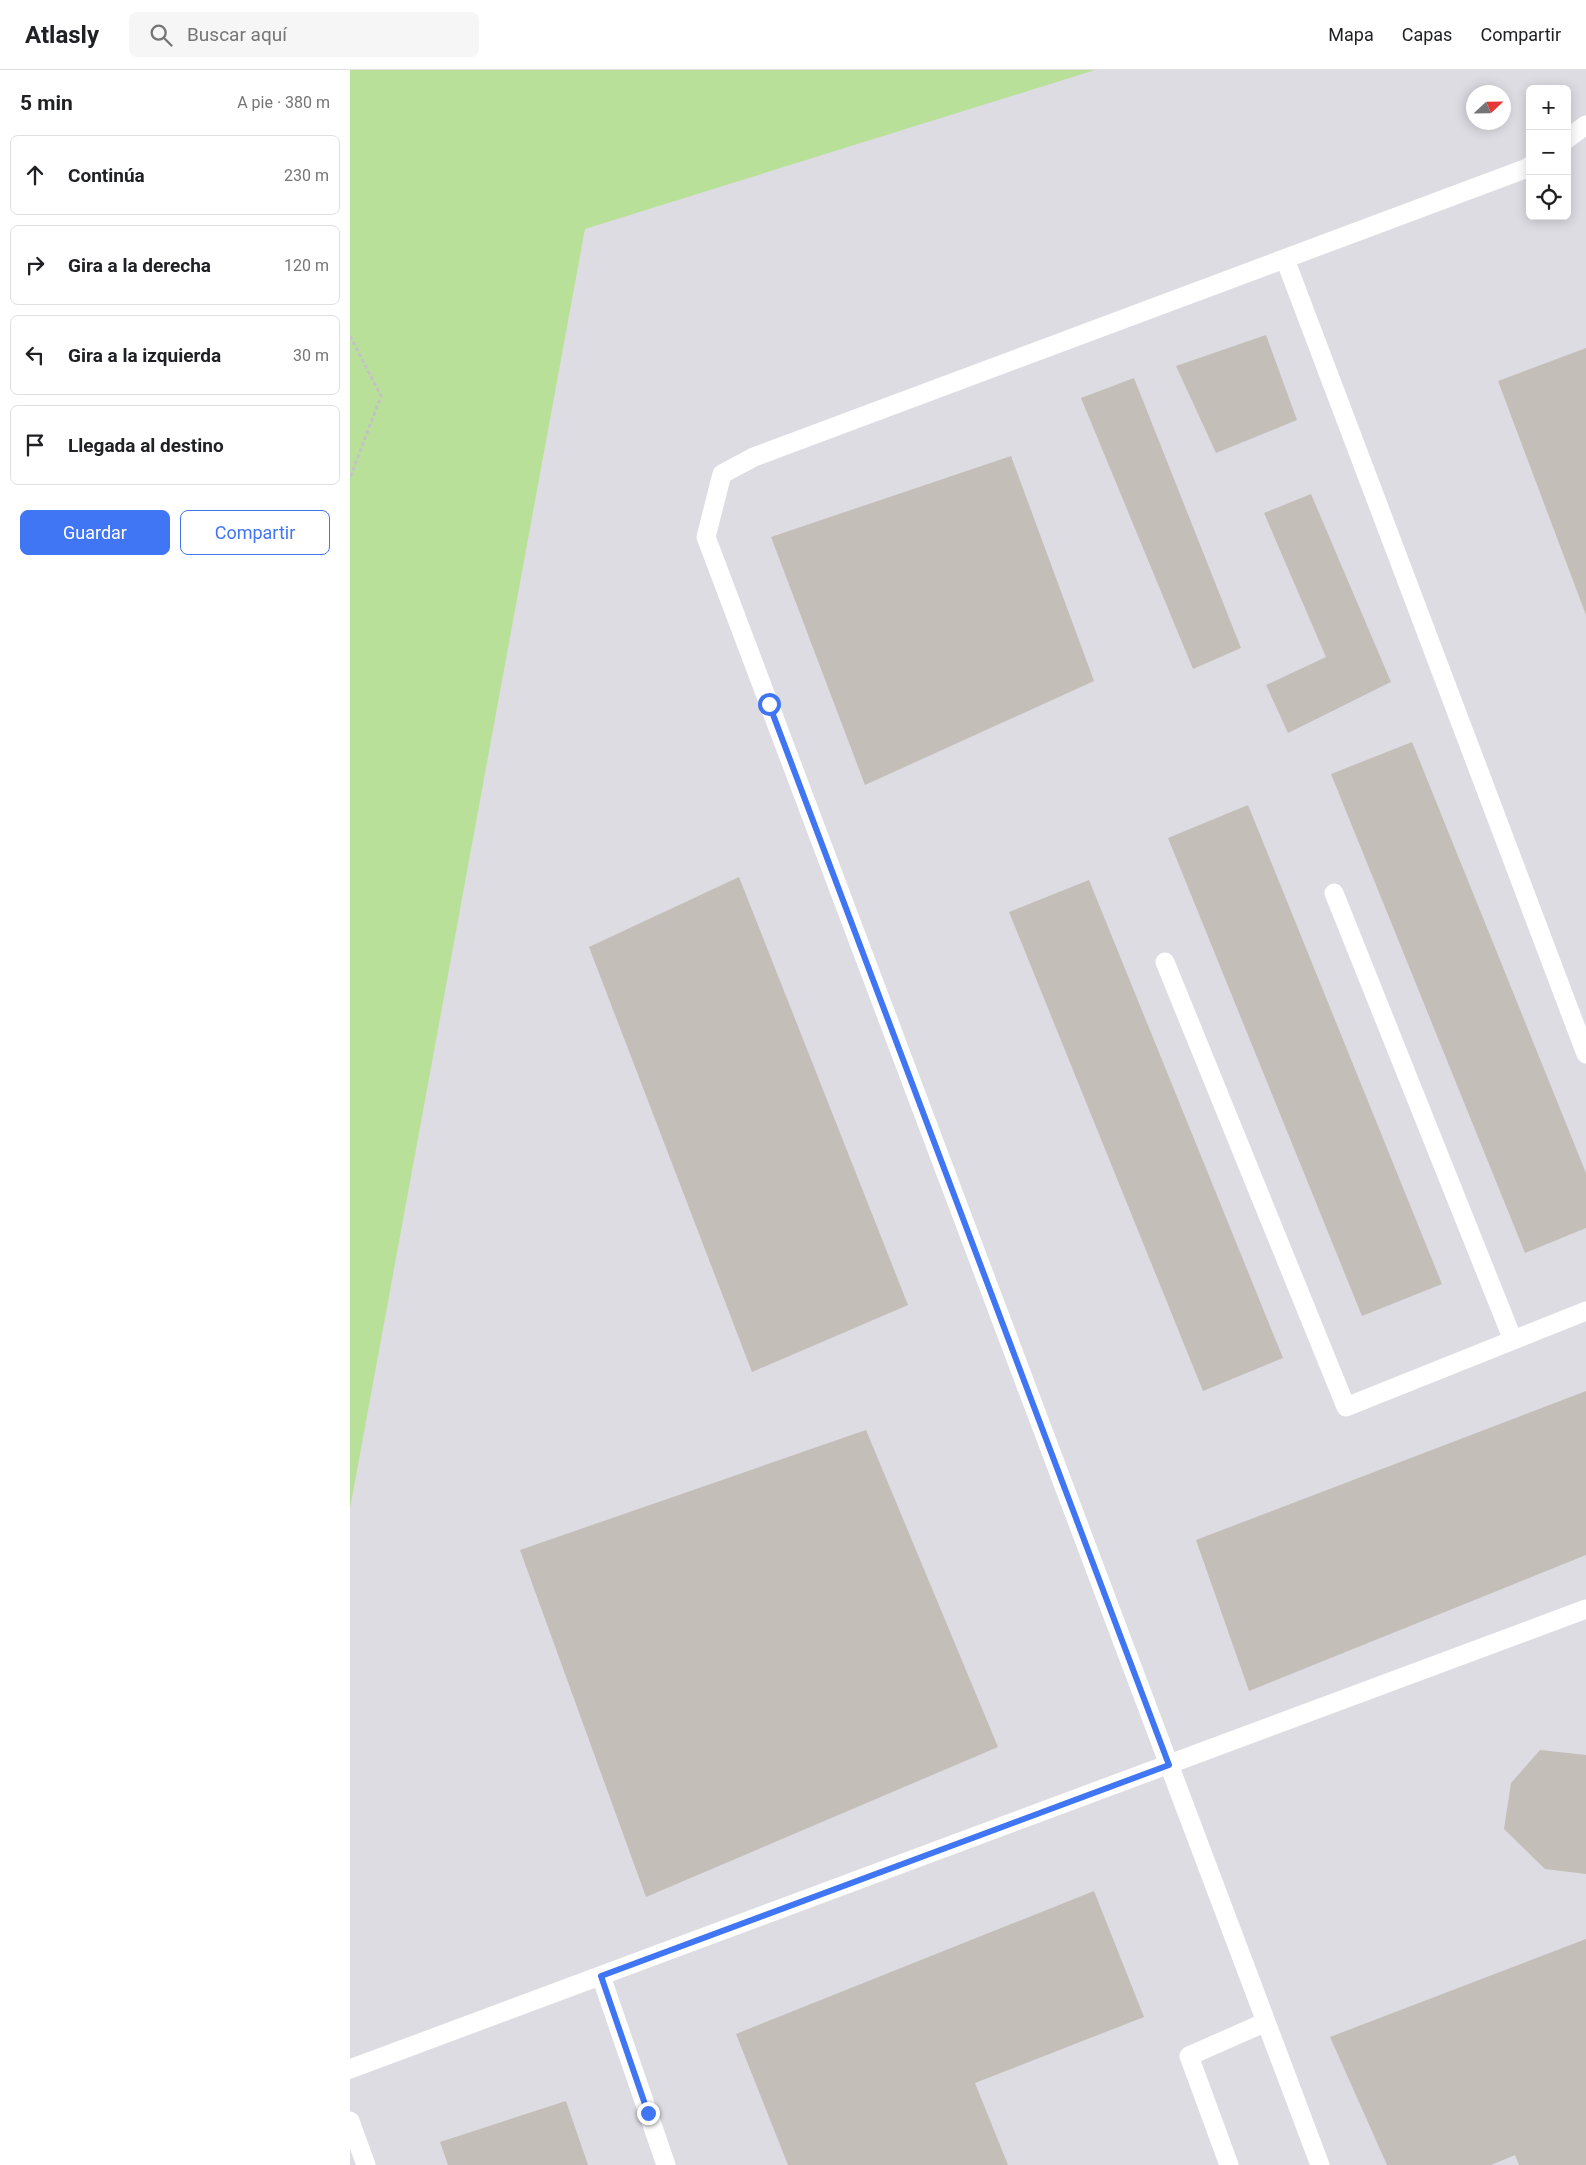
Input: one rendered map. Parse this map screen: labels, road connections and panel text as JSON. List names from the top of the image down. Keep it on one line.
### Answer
{"north":"right","page":{"header":"Atlasly","search":"Buscar aquí","nav":["Mapa","Capas","Compartir"],"heading":["5 min","A pie · 380 m"],"map_buttons":["+","−"],"list":[["Continúa","230 m"],["Gira a la derecha","120 m"],["Gira a la izquierda","30 m"],"Llegada al destino"],"buttons":["Guardar","Compartir"]}}
